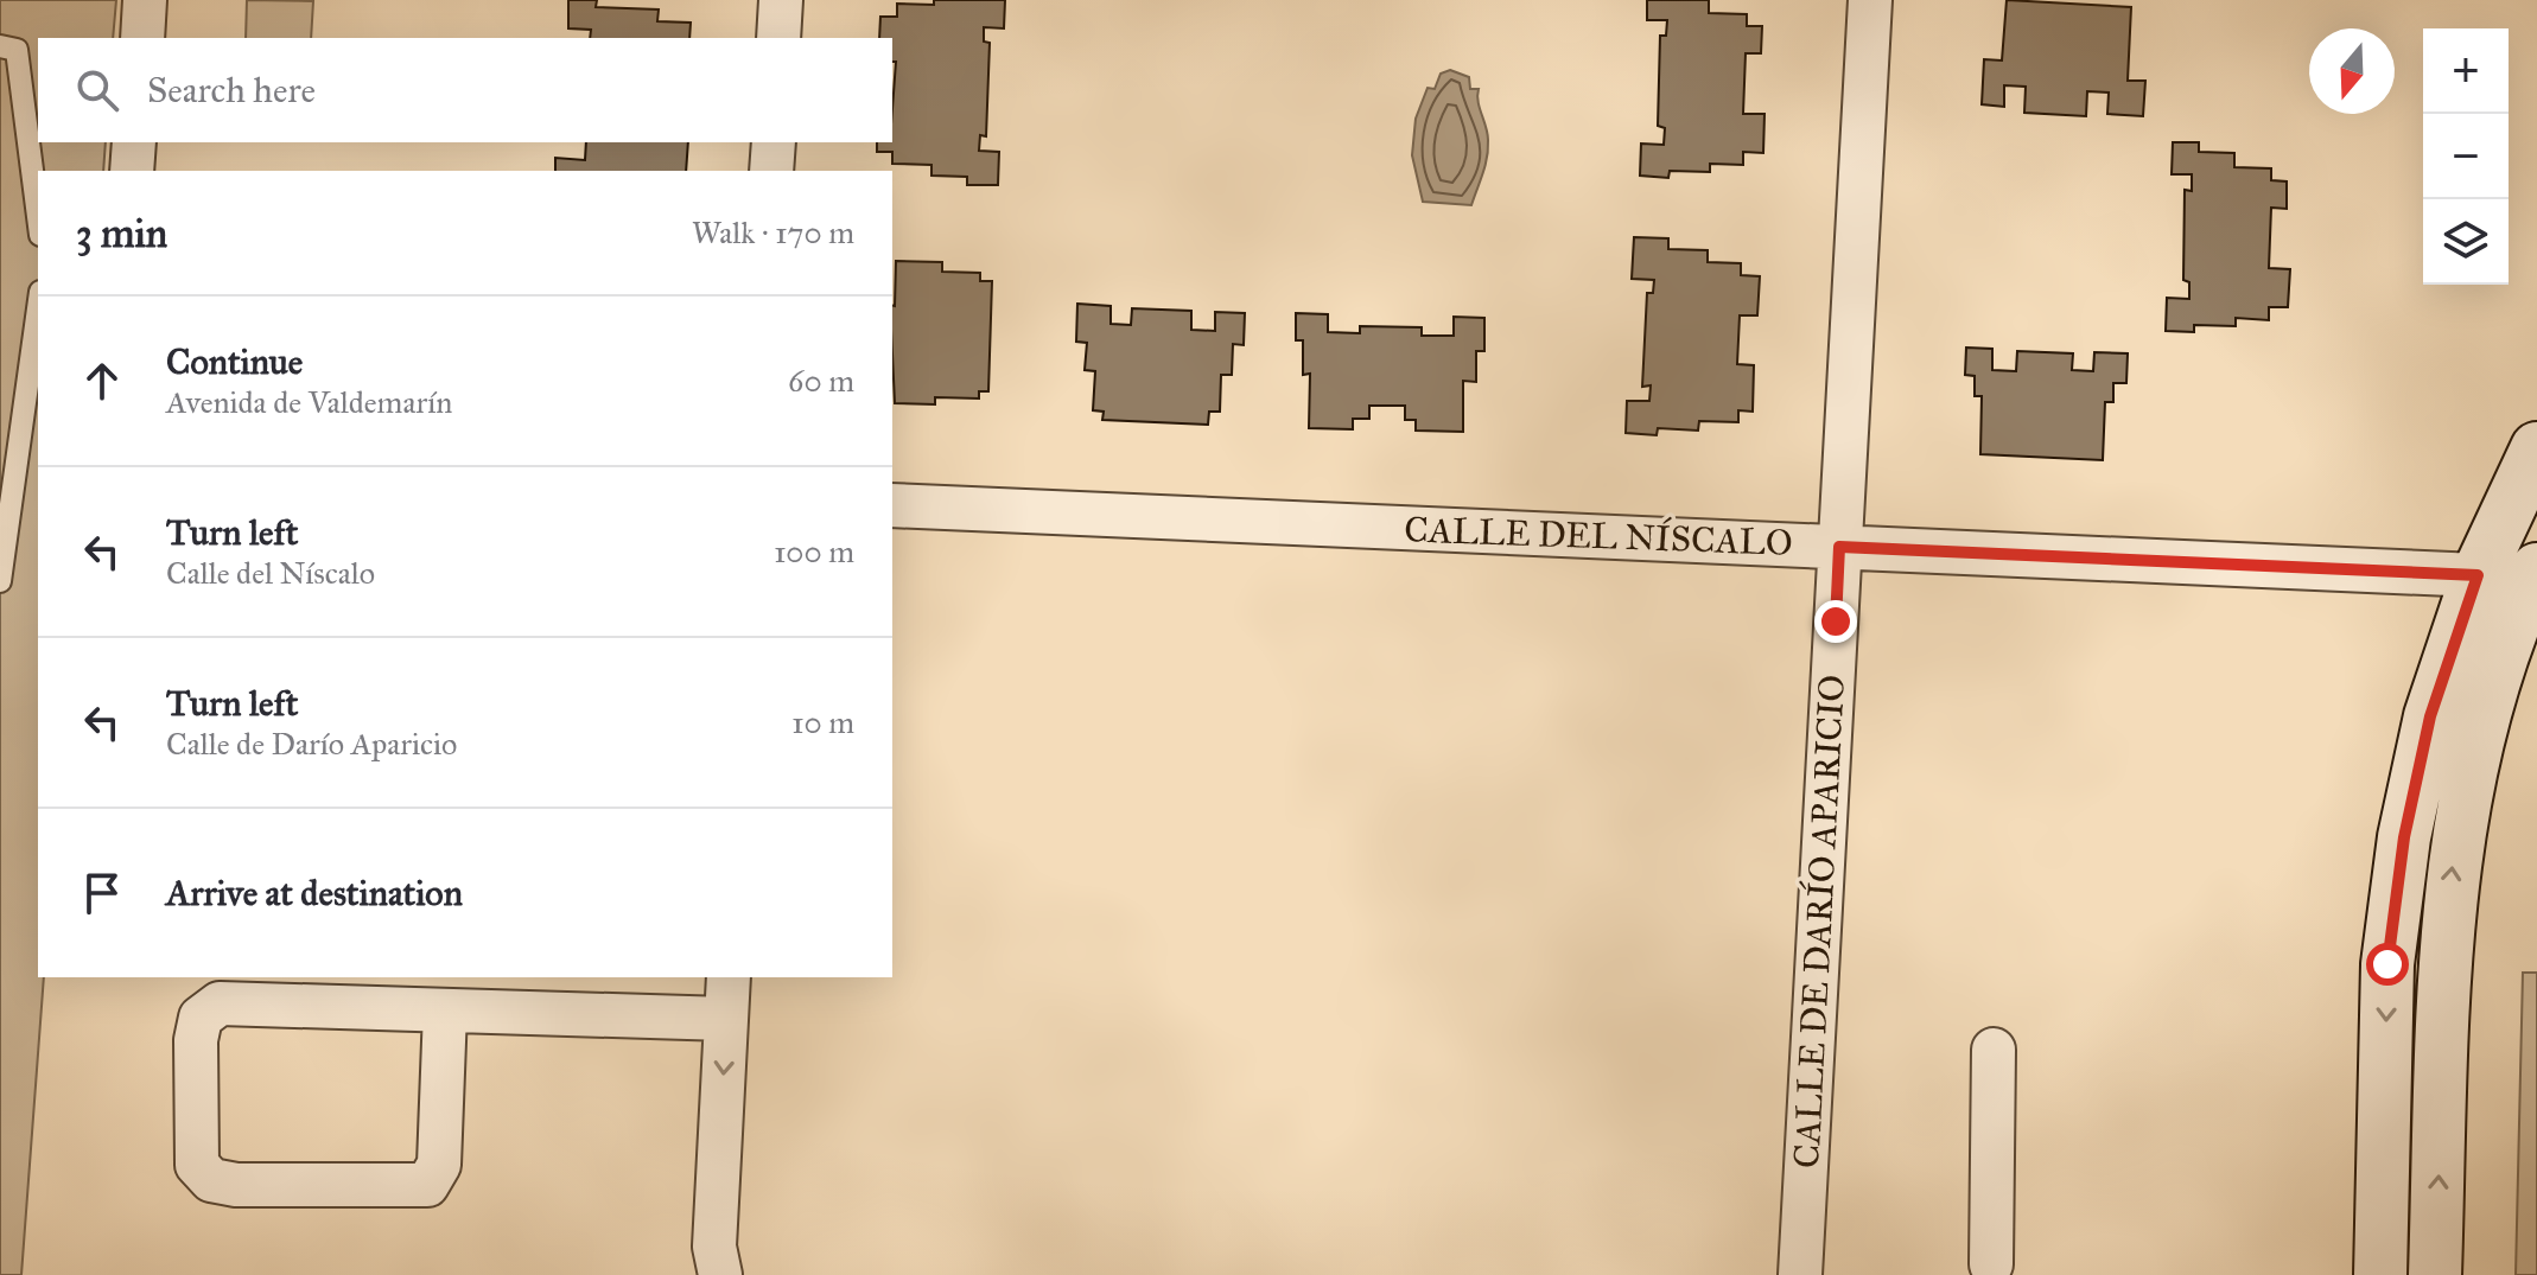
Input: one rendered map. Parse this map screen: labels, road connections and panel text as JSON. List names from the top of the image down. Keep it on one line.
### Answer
{"streets":{"street":["CALLE DEL NÍSCALO","CALLE DE DARÍO APARICIO"]},"crossings":[["CALLE DEL NÍSCALO","CALLE DE DARÍO APARICIO"]],"north":"bottom","page":{"map_buttons":["+","−"],"search":"Search here","heading":["3 min","Walk · 170 m"],"list":[["Continue","Avenida de Valdemarín","60 m"],["Turn left","Calle del Níscalo","100 m"],["Turn left","Calle de Darío Aparicio","10 m"],"Arrive at destination"]}}
